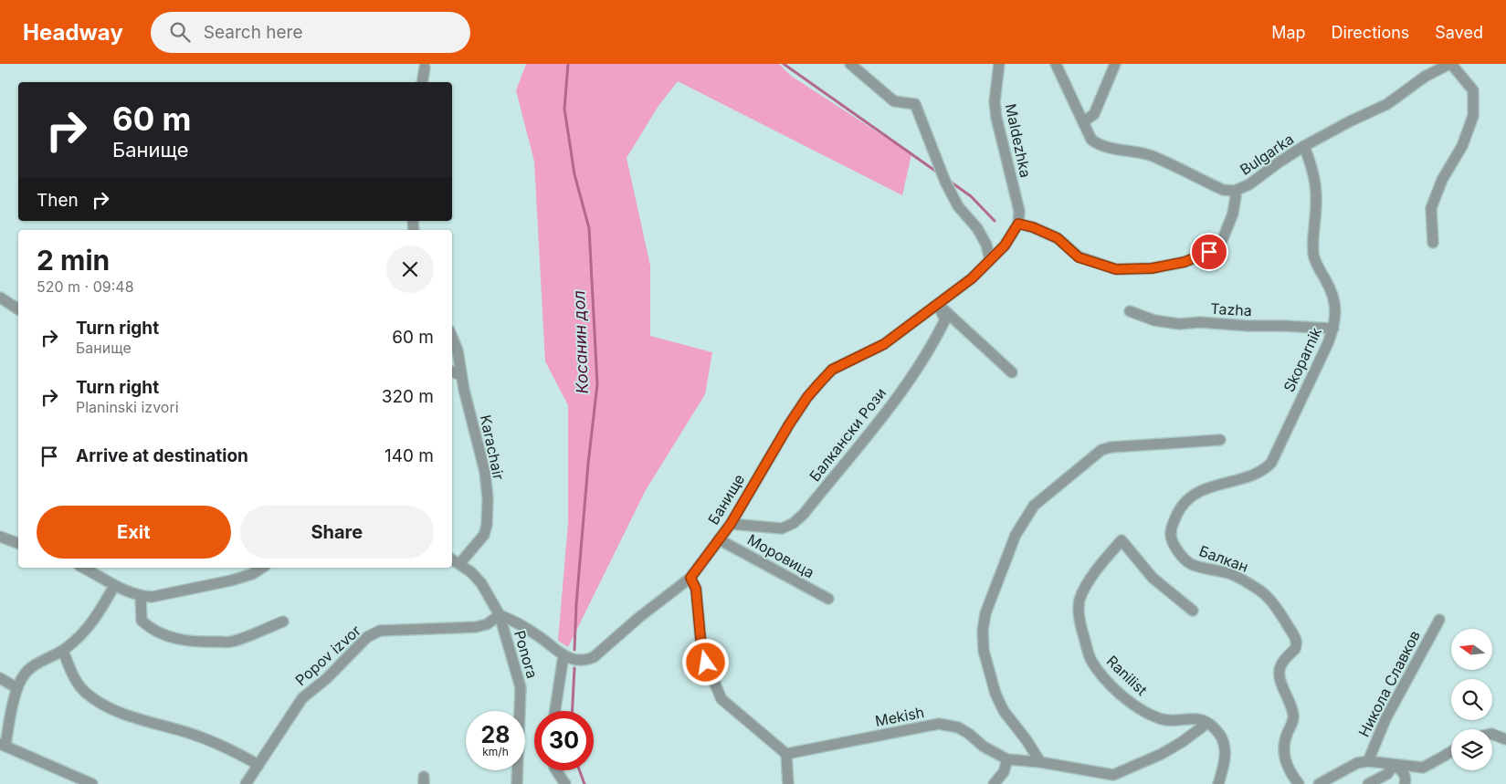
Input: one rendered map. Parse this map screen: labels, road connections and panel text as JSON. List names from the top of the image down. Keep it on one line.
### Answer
{"streets":{"street":["Maldezhka","Bulgarka","Tazha","Skoparnik","Балкански Рози","Karachair","Банище","Моровица","Балкан","Ponora","Popov izvor","Ranilist","Никола Славков","Mekish"]},"crossings":[["Maldezhka","Банище"],["Bulgarka","Skoparnik"],["Tazha","Skoparnik"],["Skoparnik","Балкан"],["Балкански Рози","Банище"],["Karachair","Ponora"],["Банище","Моровица"],["Ponora","Popov izvor"],["Ranilist","Mekish"]],"water":["Косанин дол"],"north":"left","page":{"header":"Headway","search":"Search here","nav":["Map","Directions","Saved"],"turn":["60 m","Банище"],"then":"Then","heading":["2 min","520 m · 09:48"],"list":[{"name":"Turn right","note":"Банище","value":"60 m"},{"name":"Turn right","note":"Planinski izvori","value":"320 m"},{"name":"Arrive at destination","value":"140 m"}],"buttons":["Exit","Share"],"speed":"28 km/h","limit":"30"}}
